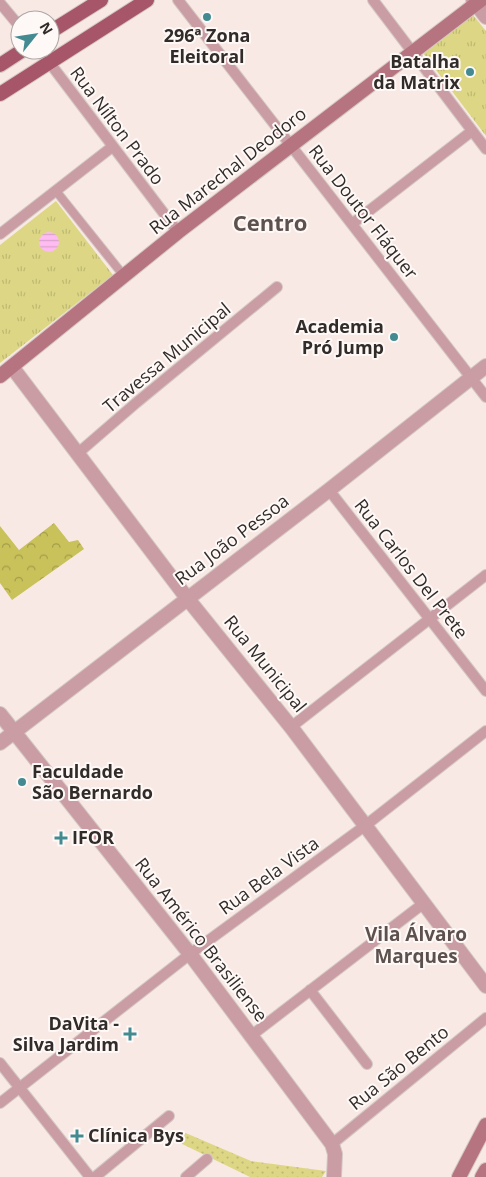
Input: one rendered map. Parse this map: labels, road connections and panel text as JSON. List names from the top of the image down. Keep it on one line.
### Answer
{"streets":{"main road":["Rua Marechal Deodoro"],"street":["Rua Nílton Prado","Rua Doutor Fláquer","Travessa Municipal","Rua João Pessoa","Rua Carlos Del Prete","Rua Municipal","Rua Bela Vista","Rua Américo Brasiliense","Rua São Bento"]},"crossings":[["Rua Nílton Prado","Rua Marechal Deodoro"],["Rua Marechal Deodoro","Rua Doutor Fláquer"],["Rua Marechal Deodoro","Rua Municipal"],["Rua Doutor Fláquer","Rua João Pessoa"],["Travessa Municipal","Rua Municipal"],["Rua João Pessoa","Rua Carlos Del Prete"],["Rua João Pessoa","Rua Municipal"],["Rua João Pessoa","Rua Américo Brasiliense"],["Rua Municipal","Rua Bela Vista"],["Rua Bela Vista","Rua Américo Brasiliense"],["Rua Américo Brasiliense","Rua São Bento"]],"districts":["Centro","Vila Álvaro Marques"],"places":{"other":["296ª Zona Eleitoral","Batalha da Matrix","Academia Pró Jump","Faculdade São Bernardo"],"health":["IFOR","DaVita - Silva Jardim","Clínica Bys"]},"north":"top right"}
